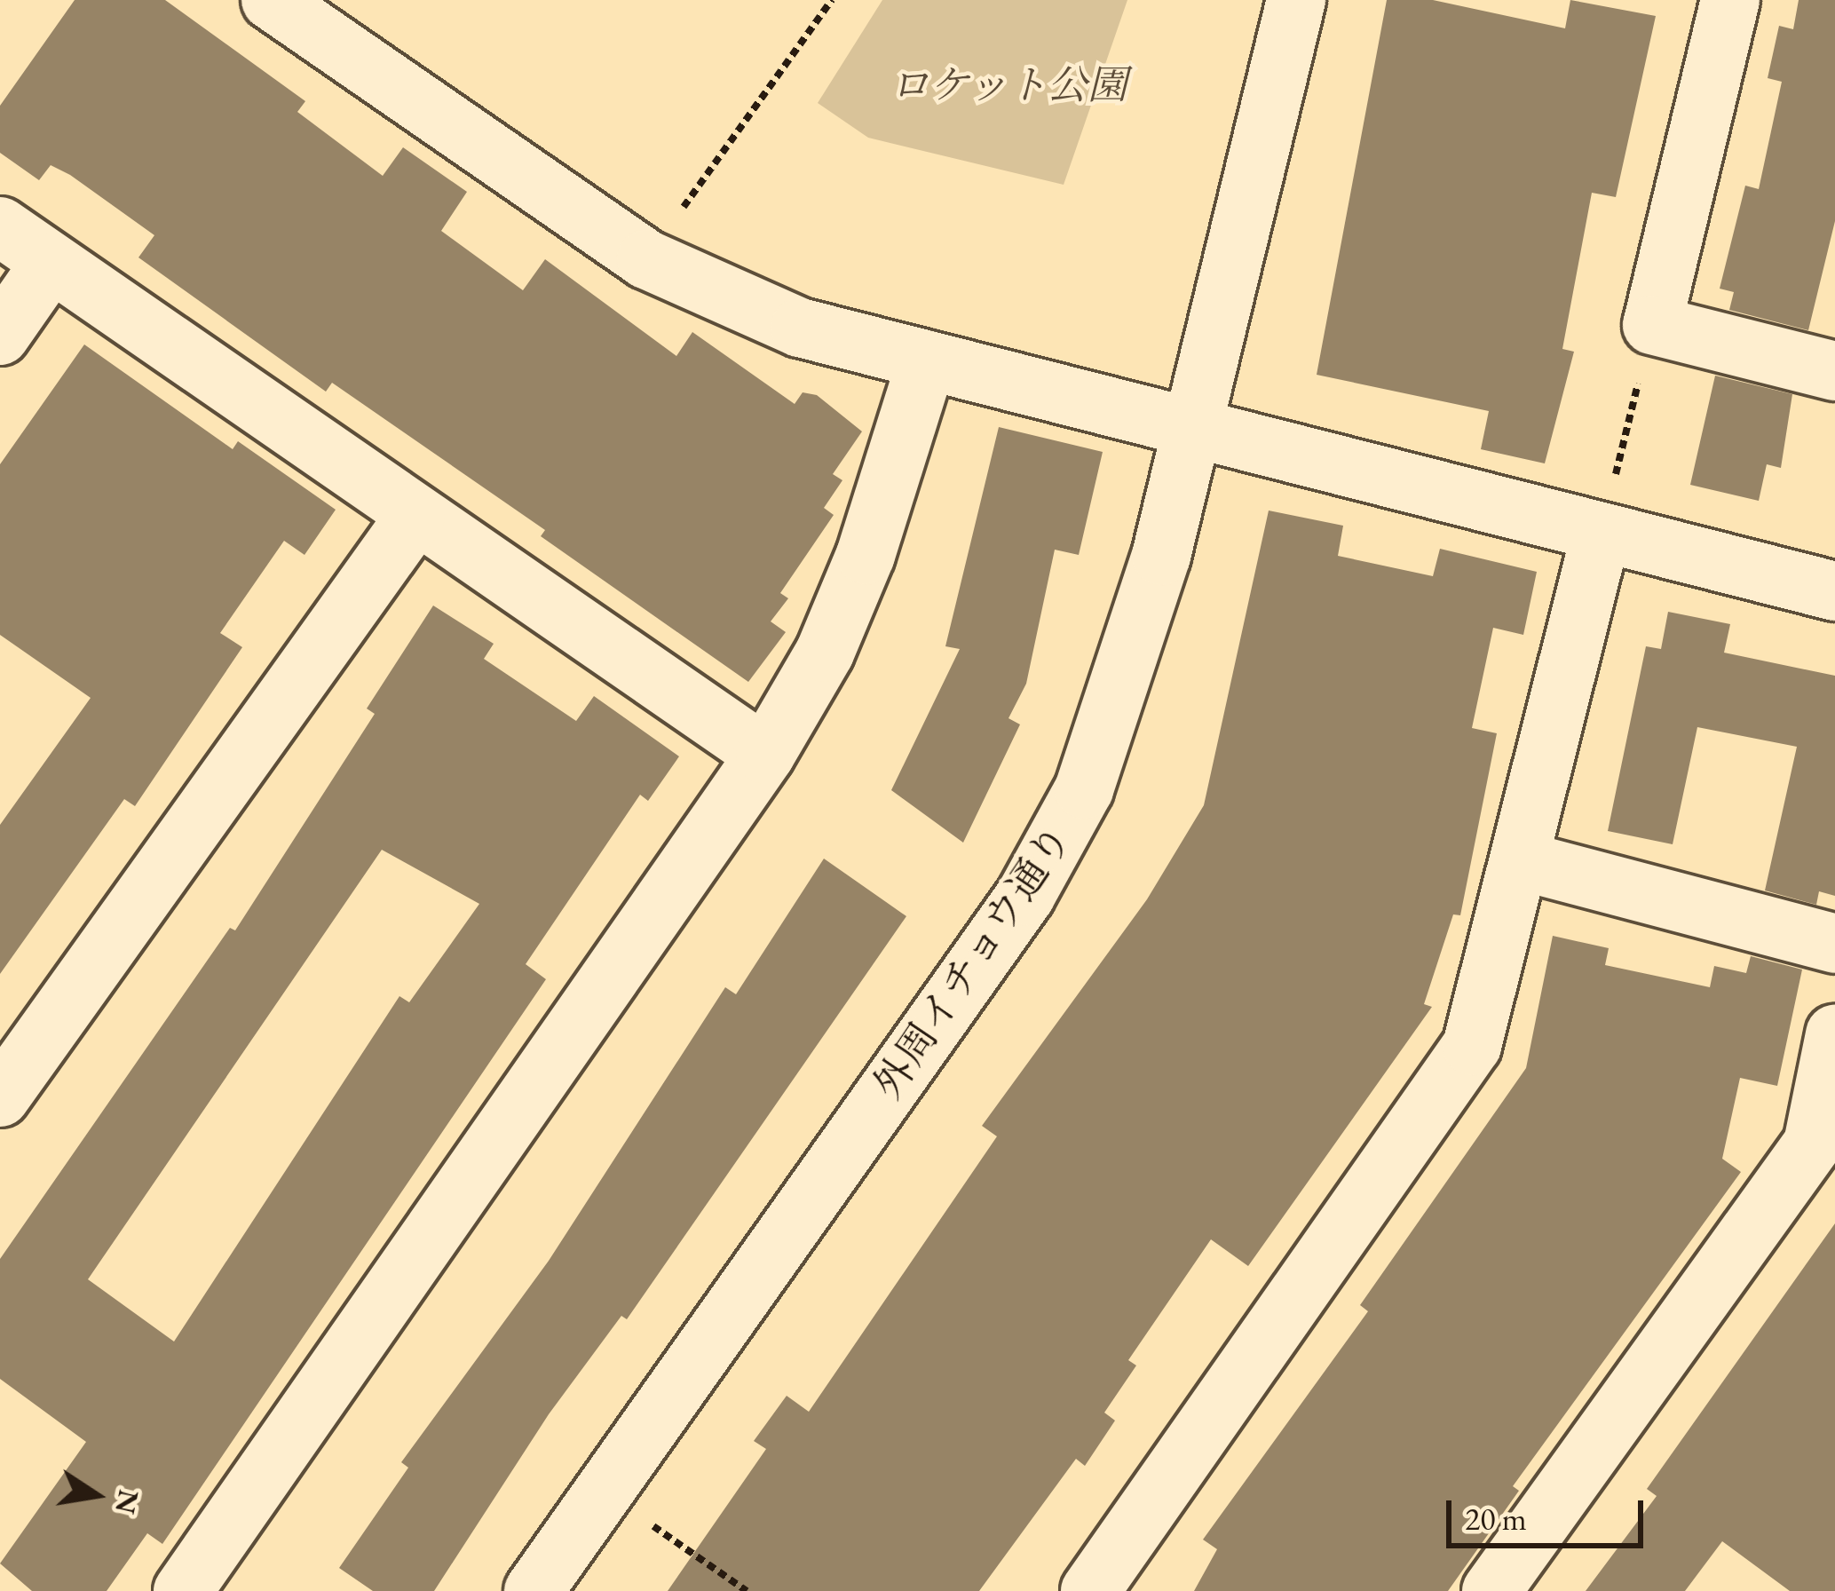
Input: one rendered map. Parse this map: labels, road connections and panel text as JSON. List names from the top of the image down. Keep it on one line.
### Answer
{"streets":{"street":["外周イチョウ通り"]},"parks":["ロケット公園"],"scale_bar":"20 m","north":"right"}
